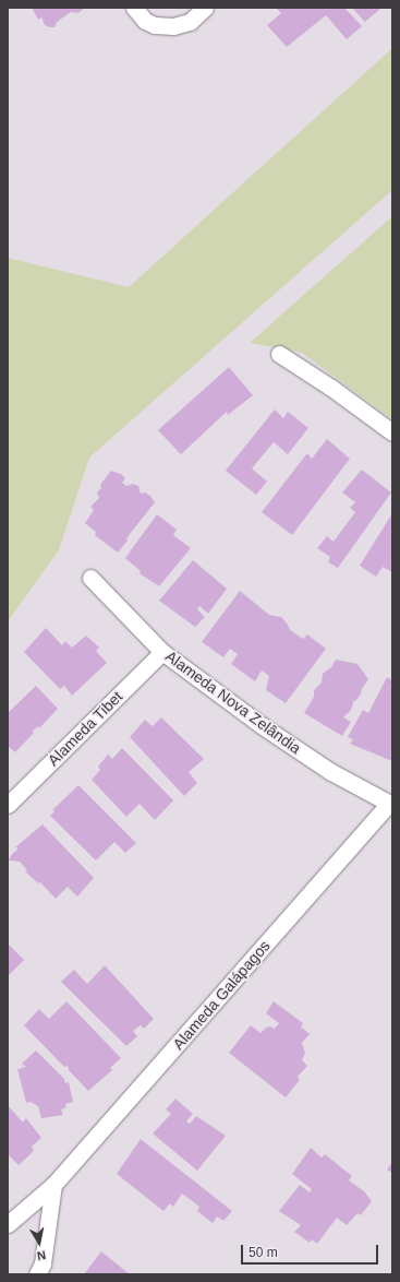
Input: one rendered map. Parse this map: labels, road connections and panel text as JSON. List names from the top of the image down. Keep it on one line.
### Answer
{"streets":{"street":["Alameda Nova Zelândia","Alameda Tibet","Alameda Galápagos"]},"crossings":[["Alameda Nova Zelândia","Alameda Tibet"],["Alameda Nova Zelândia","Alameda Galápagos"]],"scale_bar":"50 m","north":"bottom"}
